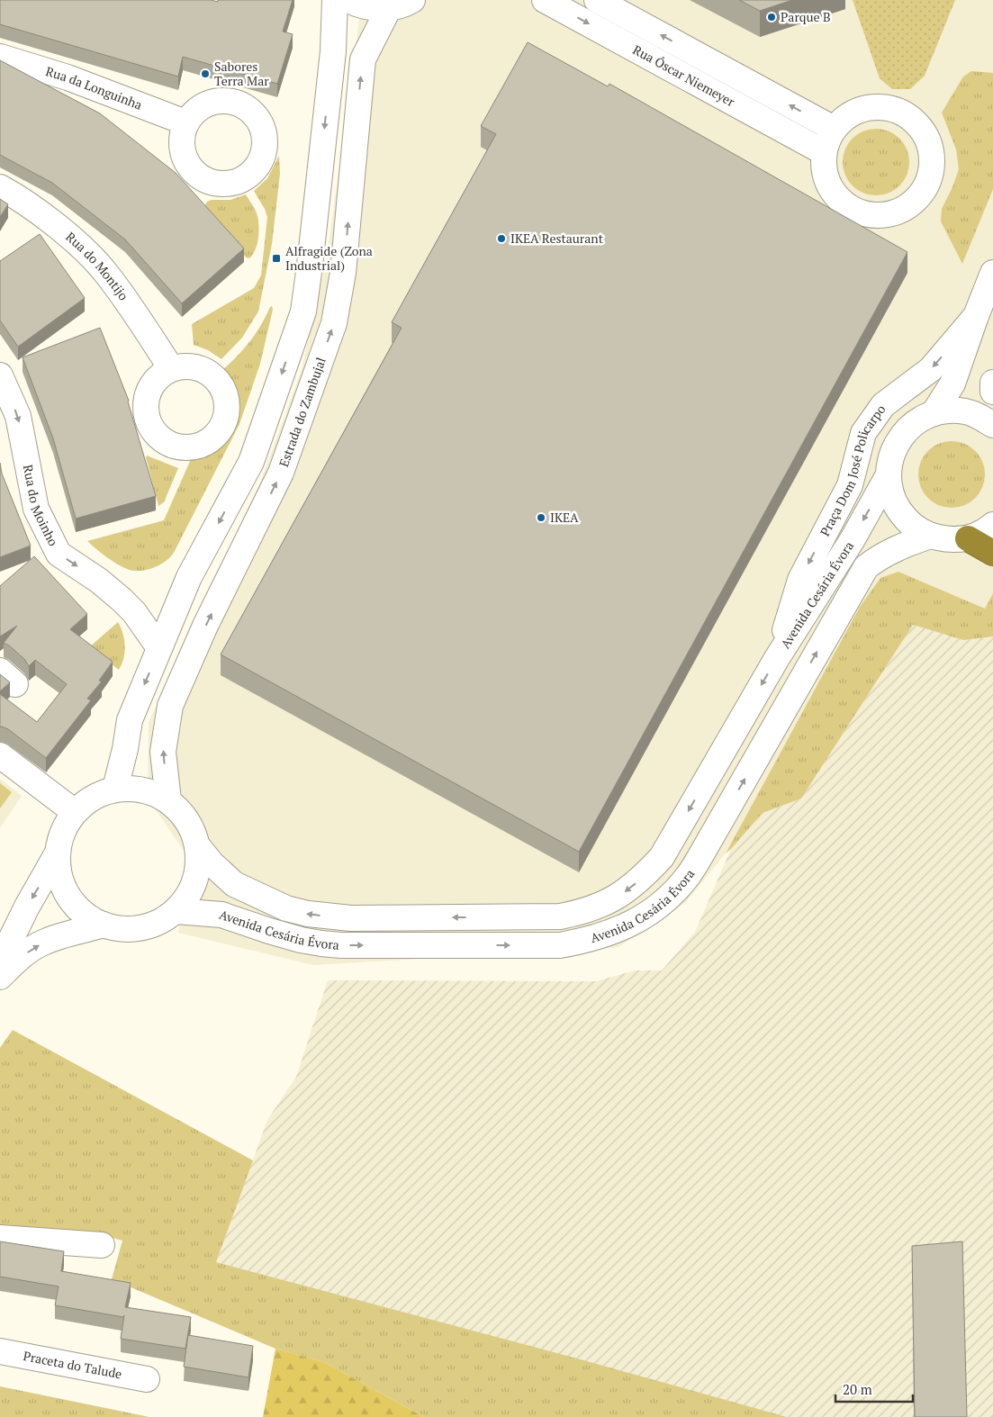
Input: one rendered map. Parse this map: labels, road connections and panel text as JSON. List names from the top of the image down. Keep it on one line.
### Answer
{"streets":{"street":["Rua Óscar Niemeyer","Rua da Longuinha","Rua do Montijo","Estrada do Zambujal","Praça Dom José Policarpo","Rua do Moinho","Avenida Cesária Évora","Praceta do Talude"]},"crossings":[["Estrada do Zambujal","Avenida Cesária Évora"],["Praça Dom José Policarpo","Avenida Cesária Évora"]],"one_way":["Rua do Moinho"],"places":{"other":["Parque B","Sabores Terra Mar","IKEA Restaurant","IKEA"],"transit":["Alfragide (Zona Industrial)"]},"scale_bar":"20 m"}
